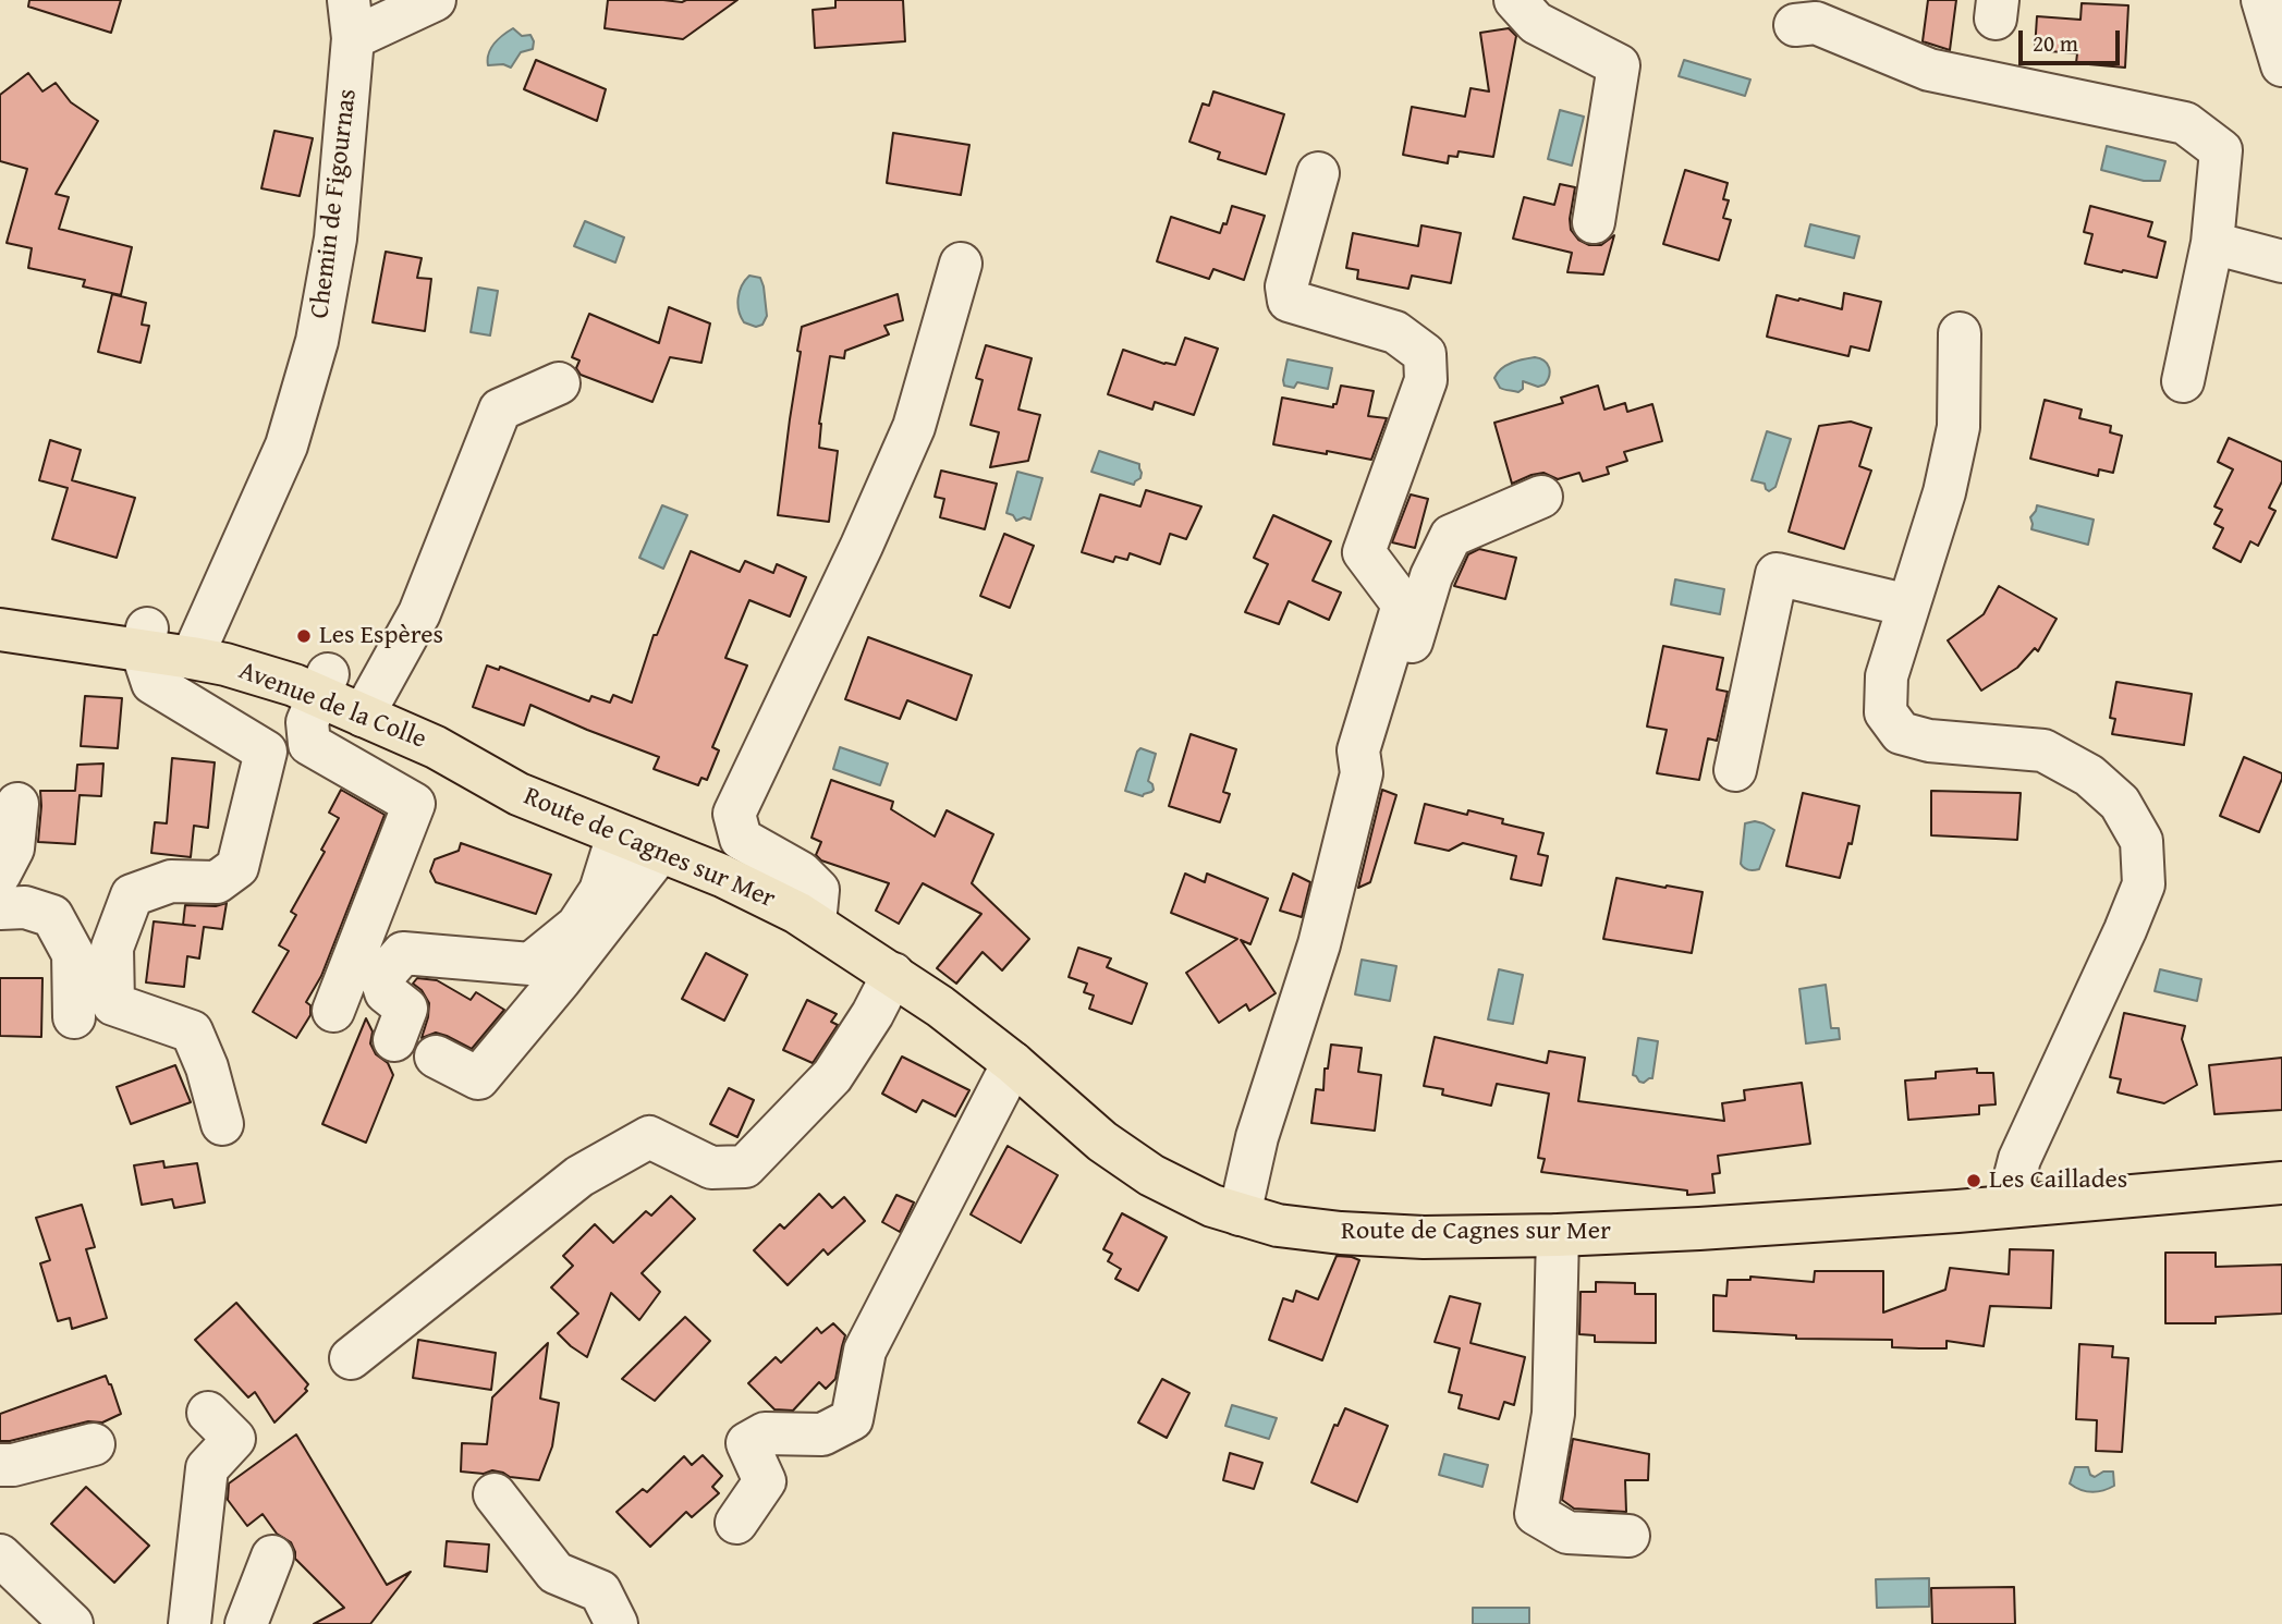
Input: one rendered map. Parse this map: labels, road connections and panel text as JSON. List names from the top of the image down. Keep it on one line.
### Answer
{"streets":{"main road":["Avenue de la Colle","Route de Cagnes sur Mer"],"street":["Chemin de Figournas"]},"crossings":[["Chemin de Figournas","Avenue de la Colle"],["Avenue de la Colle","Route de Cagnes sur Mer"]],"places":["Les Espères","Les Caillades"],"scale_bar":"20 m"}
